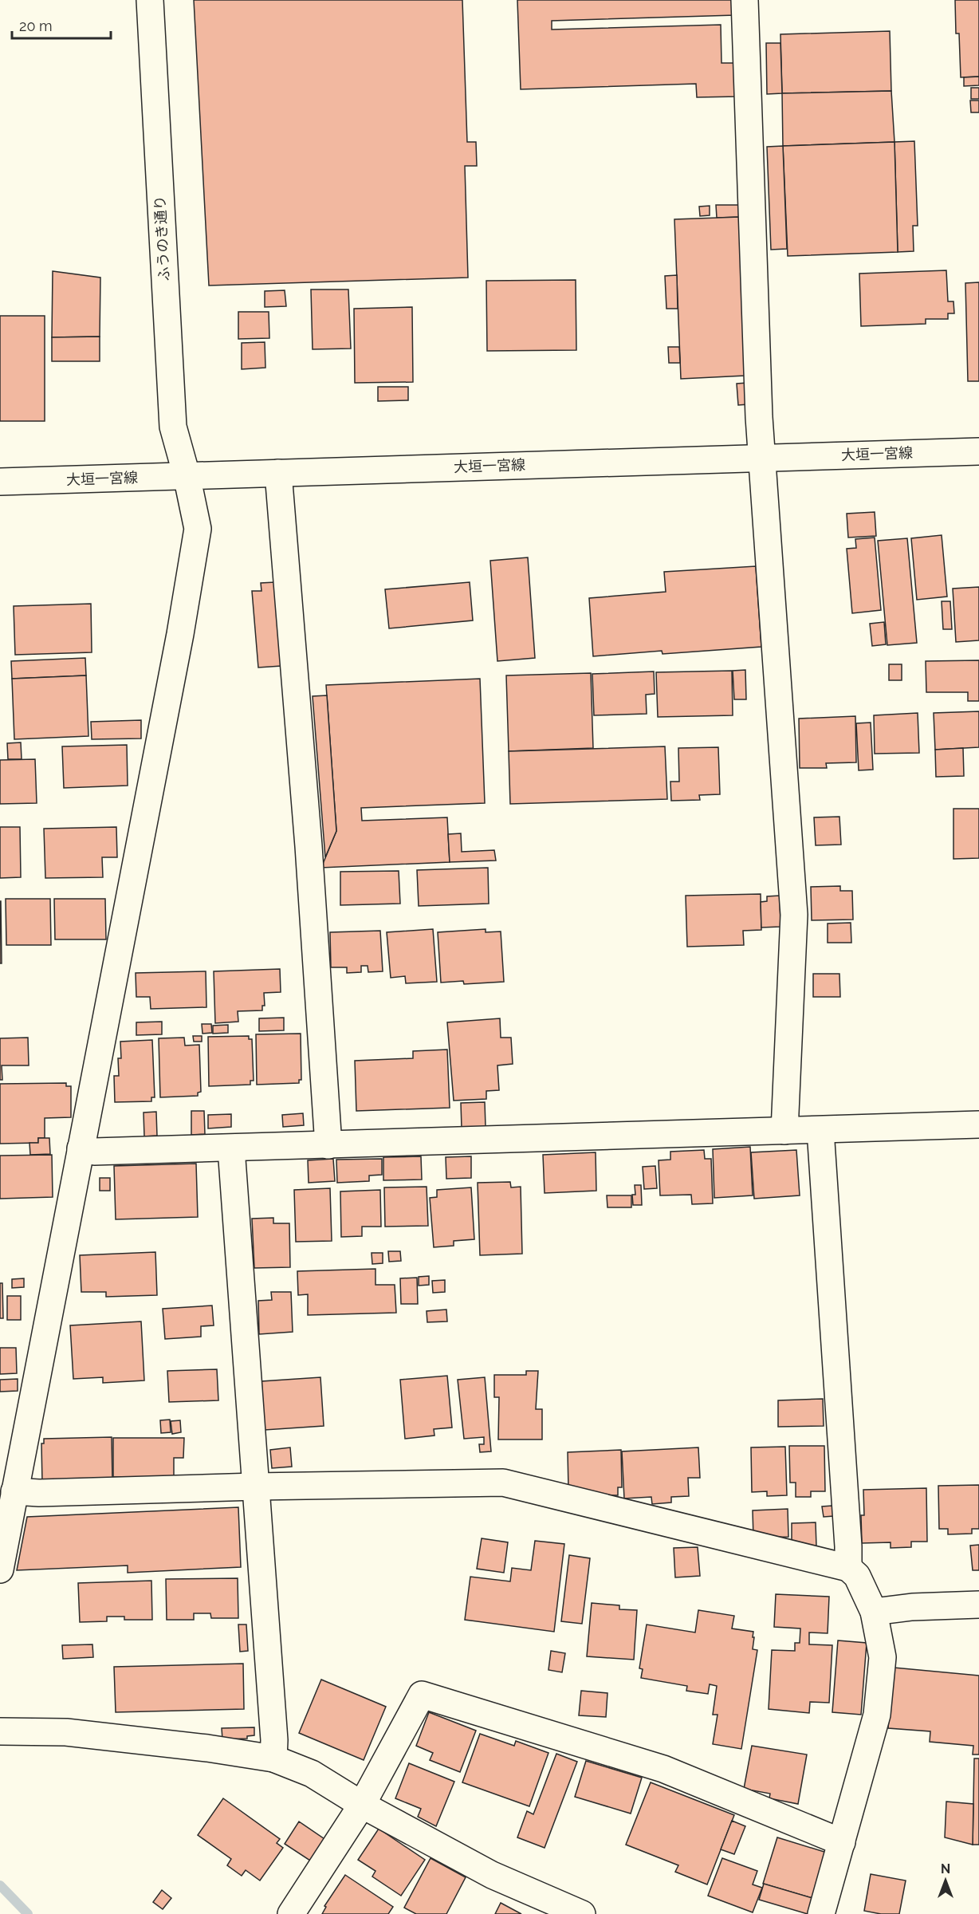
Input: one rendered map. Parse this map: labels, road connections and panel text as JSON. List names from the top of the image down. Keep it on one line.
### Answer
{"streets":{"street":["ふうのき通り","大垣一宮線"]},"crossings":[["ふうのき通り","大垣一宮線"]],"scale_bar":"20 m","north":"top"}
